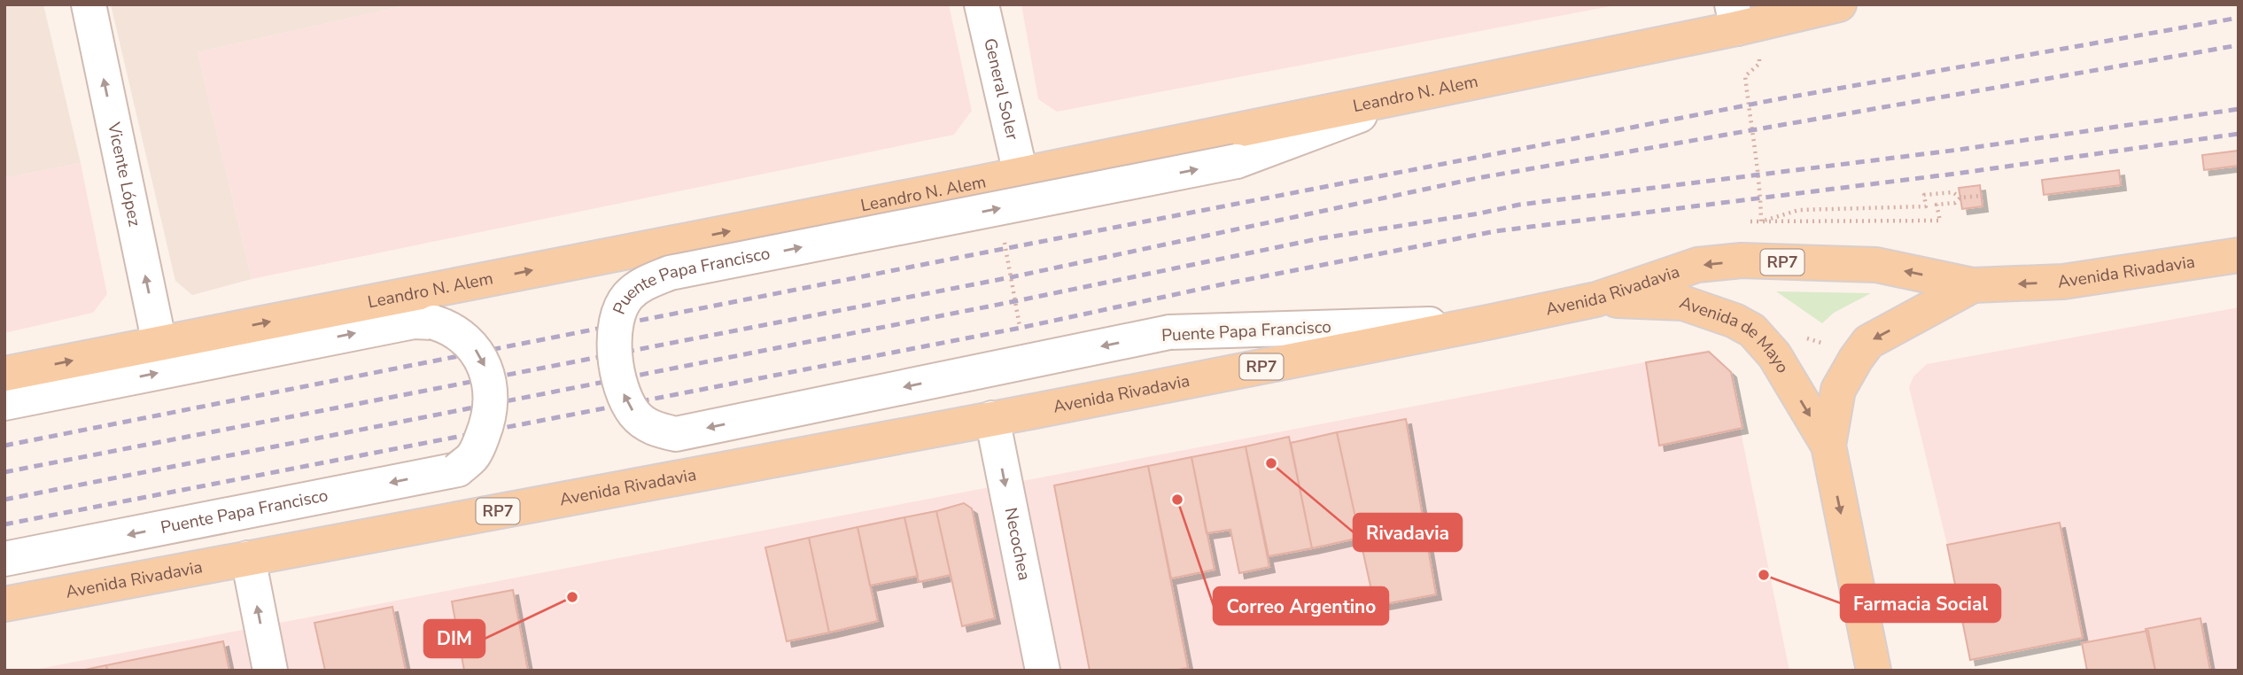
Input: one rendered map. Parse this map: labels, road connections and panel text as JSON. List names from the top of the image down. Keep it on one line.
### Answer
{"streets":{"main road":["Leandro N. Alem","RP7","Avenida Rivadavia","Avenida de Mayo"],"street":["General Soler","Vicente López","Puente Papa Francisco","Necochea"]},"crossings":[["General Soler","Leandro N. Alem"],["Leandro N. Alem","Vicente López"],["Leandro N. Alem","Puente Papa Francisco"],["Avenida Rivadavia","Puente Papa Francisco"],["Avenida Rivadavia","Avenida de Mayo"],["Avenida Rivadavia","Necochea"]],"one_way":["Leandro N. Alem","Vicente López","Necochea"],"places":["Rivadavia","Correo Argentino","Farmacia Social","DIM"]}
